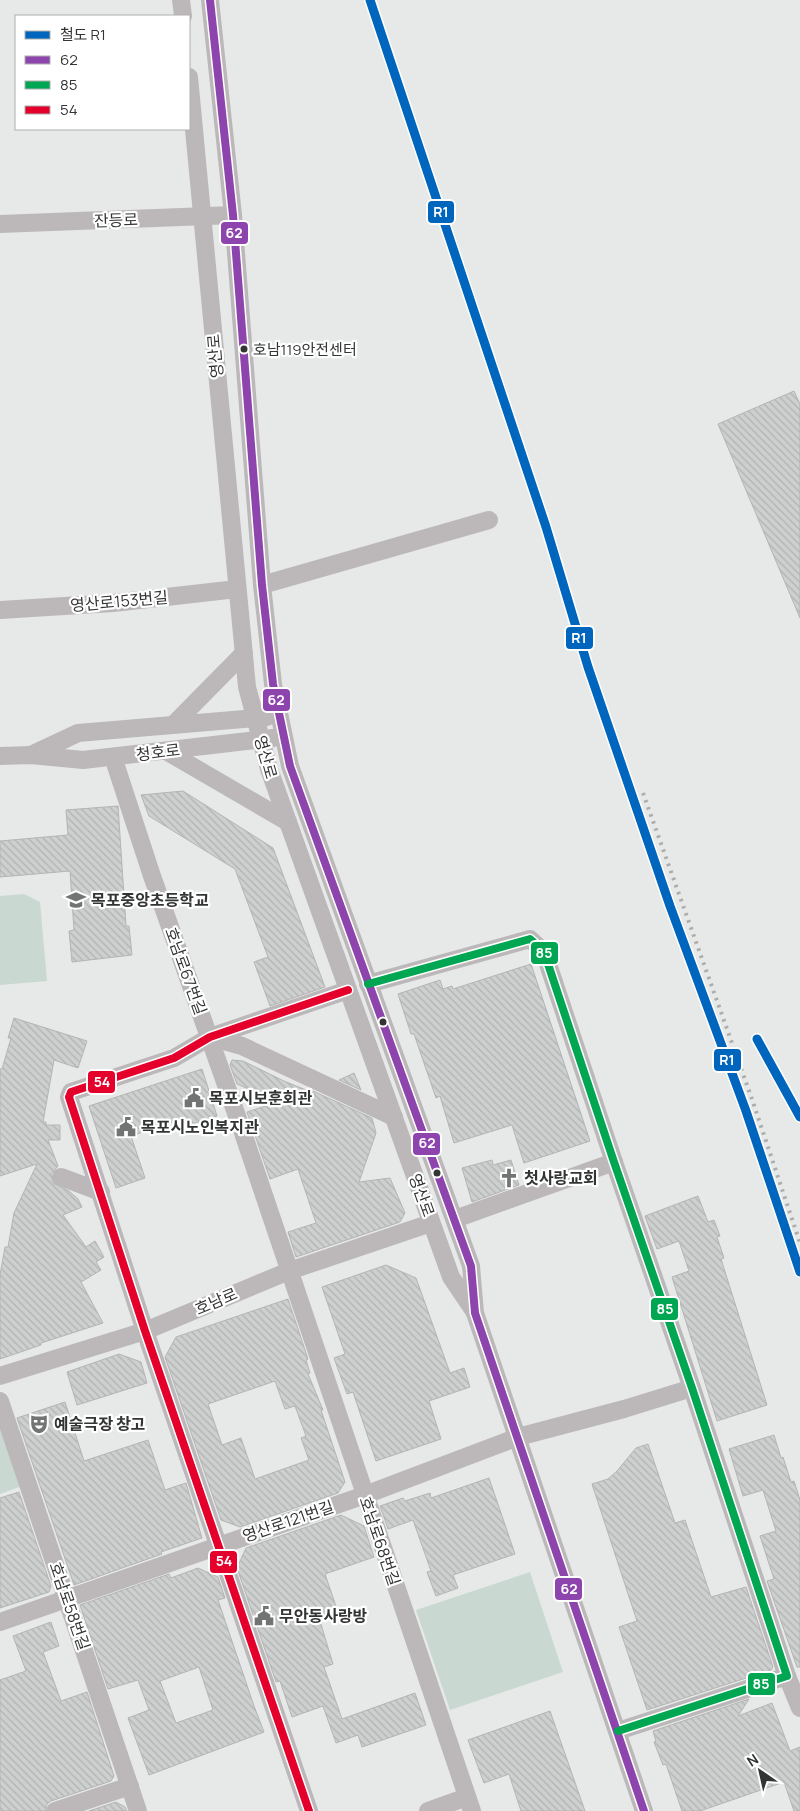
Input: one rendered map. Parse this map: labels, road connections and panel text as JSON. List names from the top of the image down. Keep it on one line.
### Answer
{"streets":{"street":["잔등로","영산로","영산로153번길","청호로","호남로67번길","호남로","영산로121번길","호남로68번길","호남로58번길"]},"crossings":[["잔등로","영산로"],["영산로","영산로153번길"],["영산로","청호로"],["영산로","호남로"],["영산로","영산로121번길"],["청호로","호남로67번길"],["호남로67번길","호남로"],["호남로67번길","호남로68번길"],["호남로","호남로68번길"],["영산로121번길","호남로68번길"],["영산로121번길","호남로58번길"]],"places":{"other":["호남119안전센터"],"school or university":["목포중앙초등학교"],"public building":["목포시보훈회관","목포시노인복지관","무안동사랑방"],"church":["첫사랑교회"],"theatre":["예술극장 창고"]},"lines":["rail line R1","transit line 62","transit line 85","transit line 54"],"legend":["철도 R1","62","85","54"],"north":"top left"}
